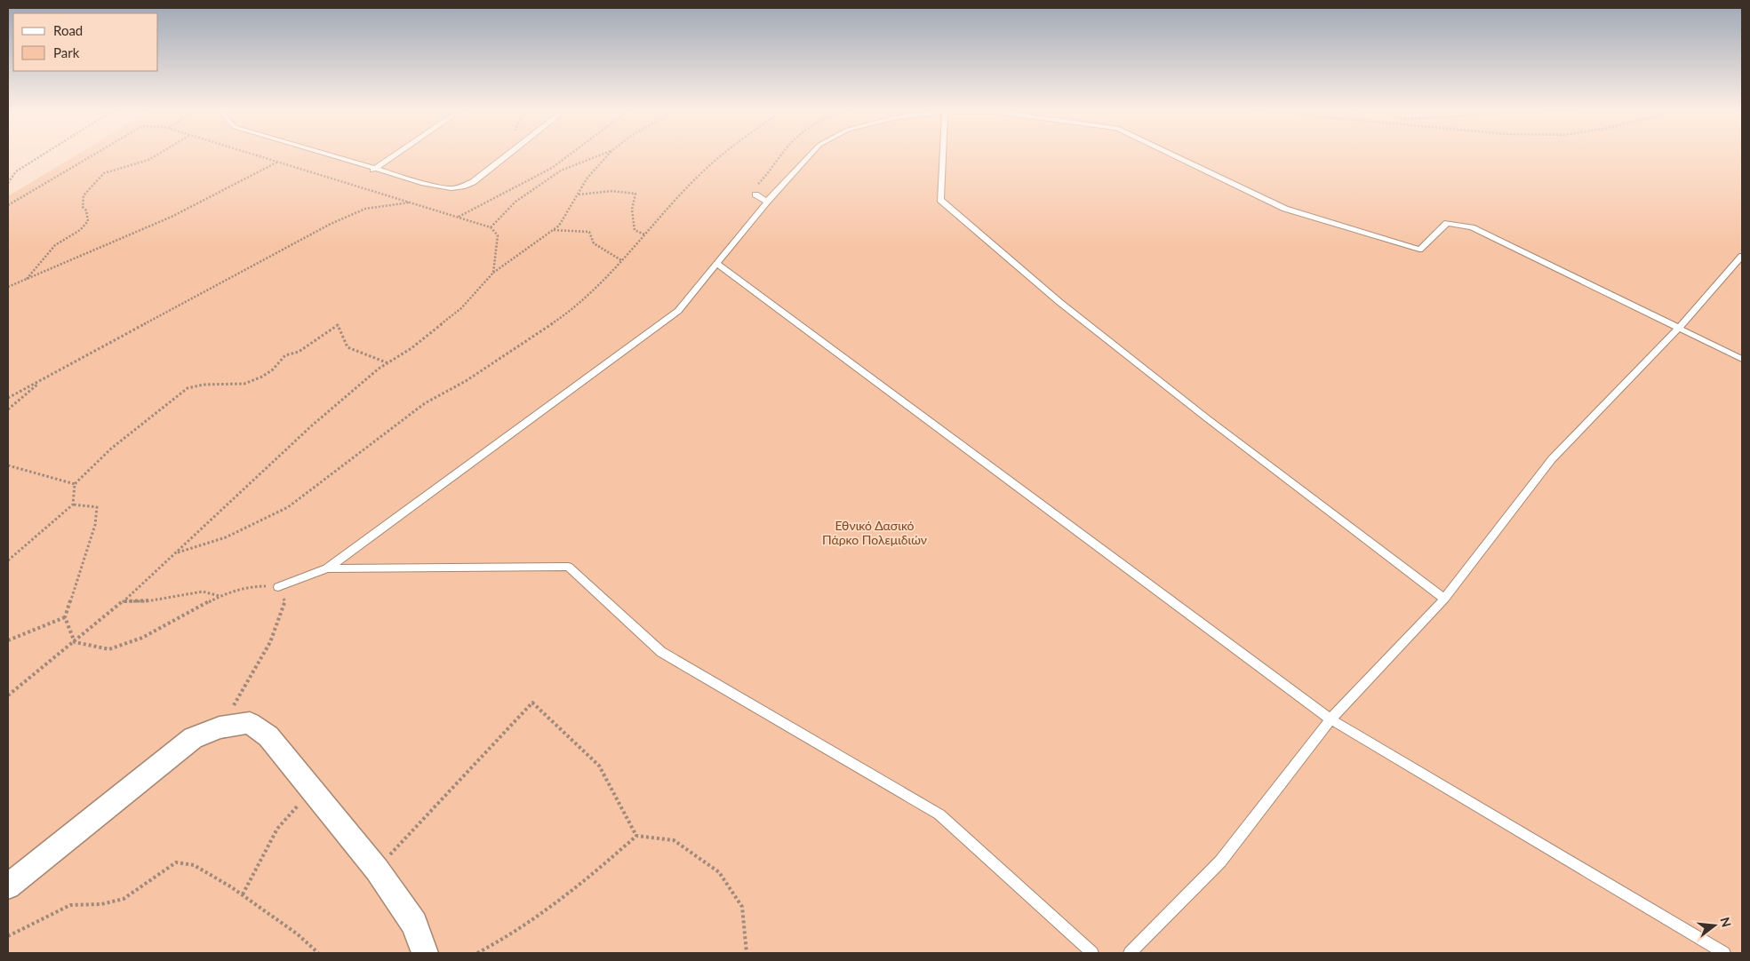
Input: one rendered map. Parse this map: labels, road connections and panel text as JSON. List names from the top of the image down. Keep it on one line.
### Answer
{"parks":["Εθνικό Δασικό Πάρκο Πολεμιδιών"],"legend":["Road","Park"],"north":"right"}
